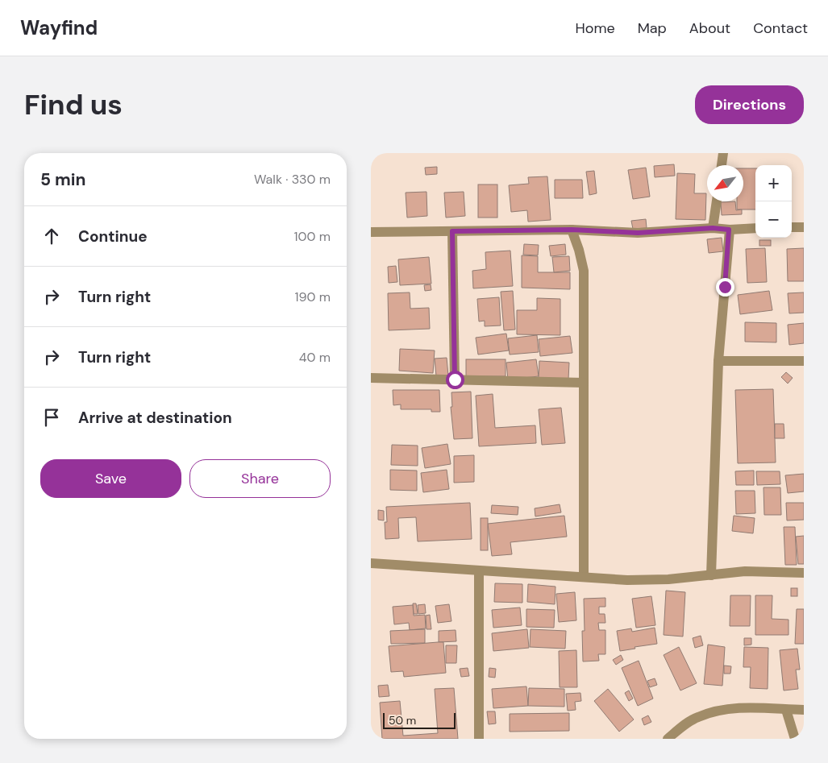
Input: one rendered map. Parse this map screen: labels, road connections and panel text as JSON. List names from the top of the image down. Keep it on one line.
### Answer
{"scale_bar":"50 m","north":"bottom left","page":{"header":"Wayfind","nav":["Home","Map","About","Contact"],"buttons":["Directions",["Save","Share"]],"title":"Find us","heading":["5 min","Walk · 330 m"],"map_buttons":["+","−"],"list":[["Continue","100 m"],["Turn right","190 m"],["Turn right","40 m"],"Arrive at destination"],"scale":"50 m"}}
